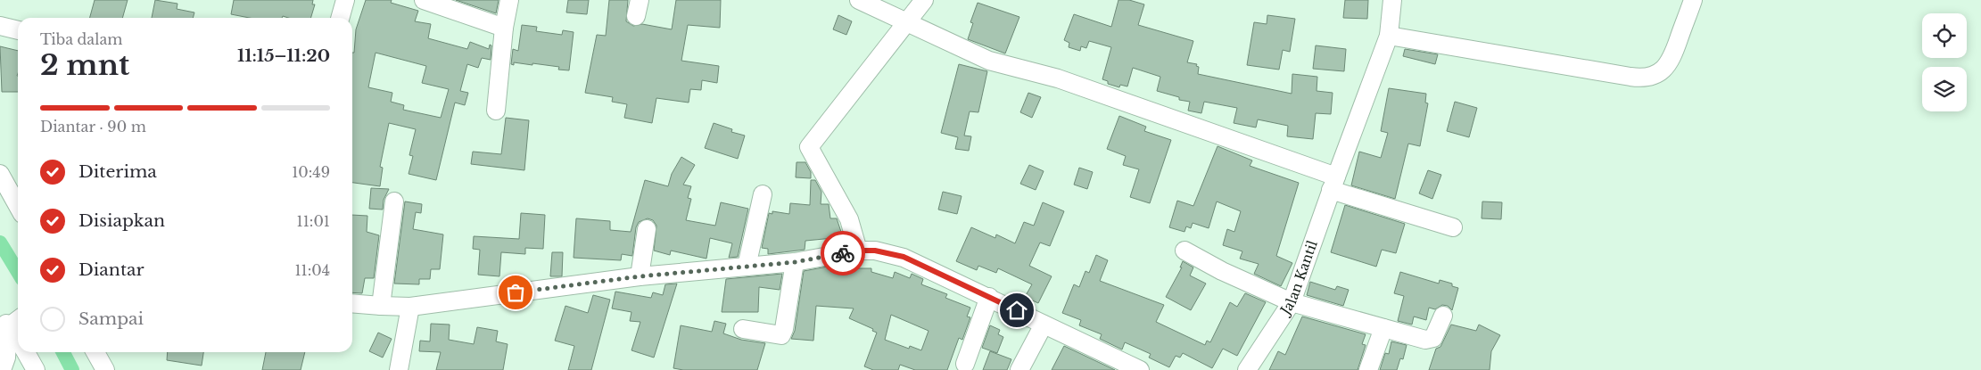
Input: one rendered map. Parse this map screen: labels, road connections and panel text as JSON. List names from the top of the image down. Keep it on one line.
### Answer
{"streets":{"street":["Jalan Kantil"]},"page":{"heading":["2 mnt","Tiba dalam","11:15–11:20"],"bar":"Diantar · 90 m","list":[["Diterima","10:49"],["Disiapkan","11:01"],["Diantar","11:04"],"Sampai"]}}
